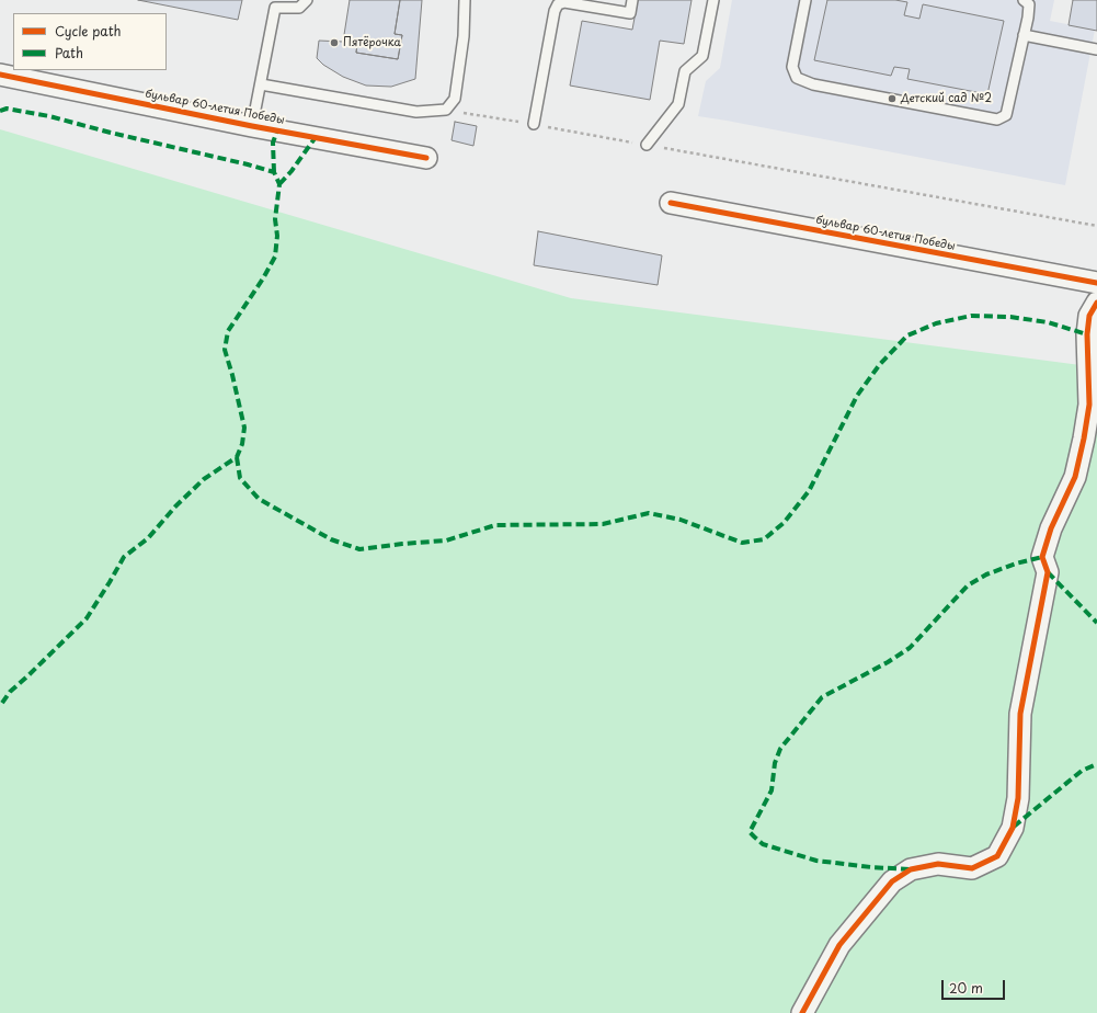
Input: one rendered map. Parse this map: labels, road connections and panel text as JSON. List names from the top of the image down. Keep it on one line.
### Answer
{"streets":{"street":["бульвар 60-летия Победы"]},"places":["Пятёрочка","Детский сад №2"],"legend":["Cycle path","Path"],"scale_bar":"20 m"}
